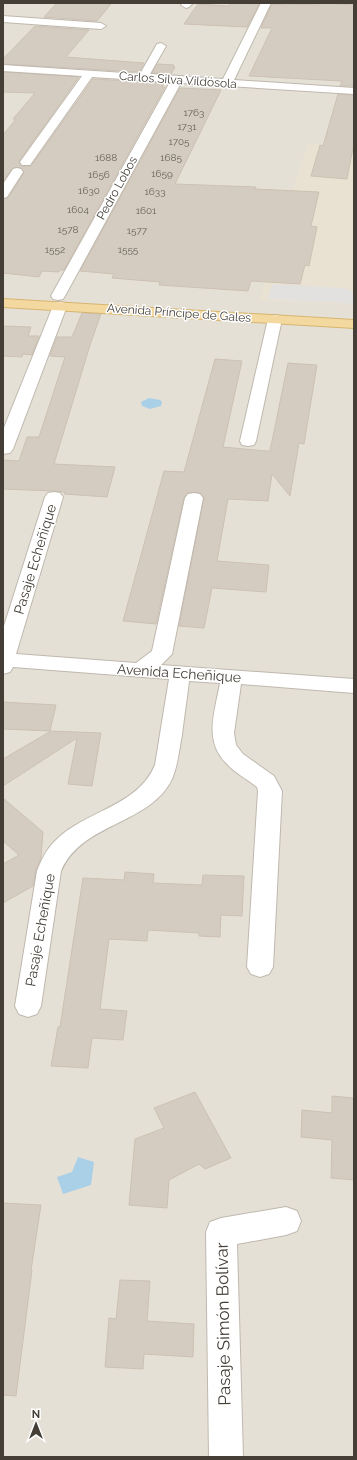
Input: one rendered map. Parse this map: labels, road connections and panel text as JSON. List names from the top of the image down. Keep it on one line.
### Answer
{"streets":{"main road":["Avenida Príncipe de Gales"],"street":["Carlos Silva Vildósola","Pedro Lobos","Pasaje Echeñique","Avenida Echeñique","Pasaje Simón Bolívar"]},"crossings":[["Carlos Silva Vildósola","Pedro Lobos"],["Pedro Lobos","Avenida Príncipe de Gales"],["Pasaje Echeñique","Avenida Echeñique"]],"house_numbers":["1763","1731","1705","1688","1685","1659","1656","1630","1633","1604","1601","1578","1577","1552","1555"],"north":"top"}
